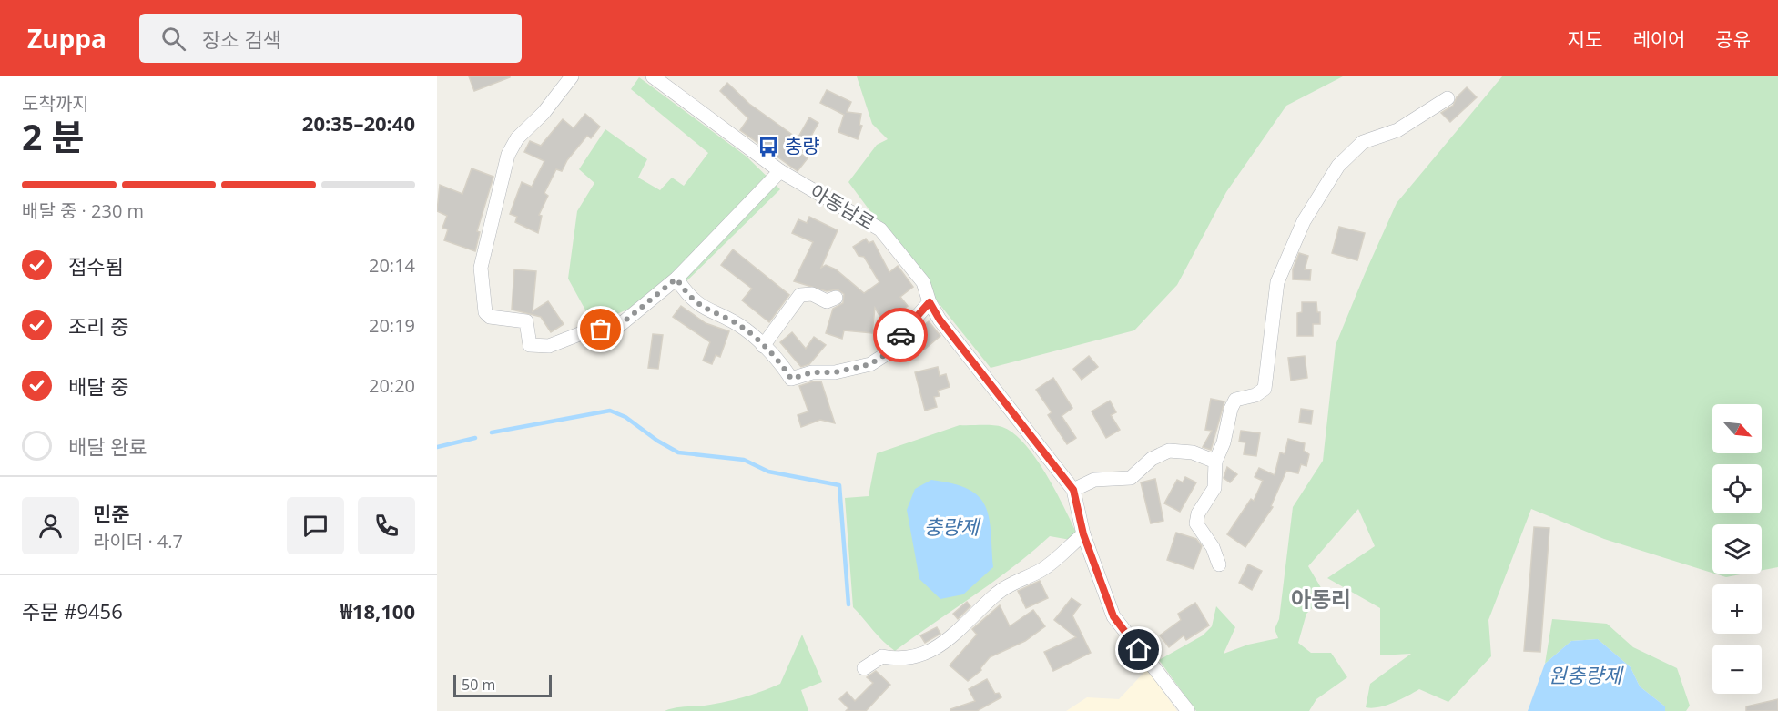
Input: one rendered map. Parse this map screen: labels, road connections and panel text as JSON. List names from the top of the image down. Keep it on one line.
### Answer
{"streets":{"street":["아동남로"]},"districts":["아동리"],"water":["충량제","원충량제"],"places":{"bus stop":["충량"]},"scale_bar":"50 m","north":"bottom right","page":{"header":"Zuppa","search":"장소 검색","nav":["지도","레이어","공유"],"heading":["2 분","도착까지","20:35–20:40"],"panel":["민준","라이더 · 4.7","주문 #9456","₩18,100"],"bar":"배달 중 · 230 m","list":[["접수됨","20:14"],["조리 중","20:19"],["배달 중","20:20"],"배달 완료"],"map_buttons":["+","−"],"scale":"50 m"}}
